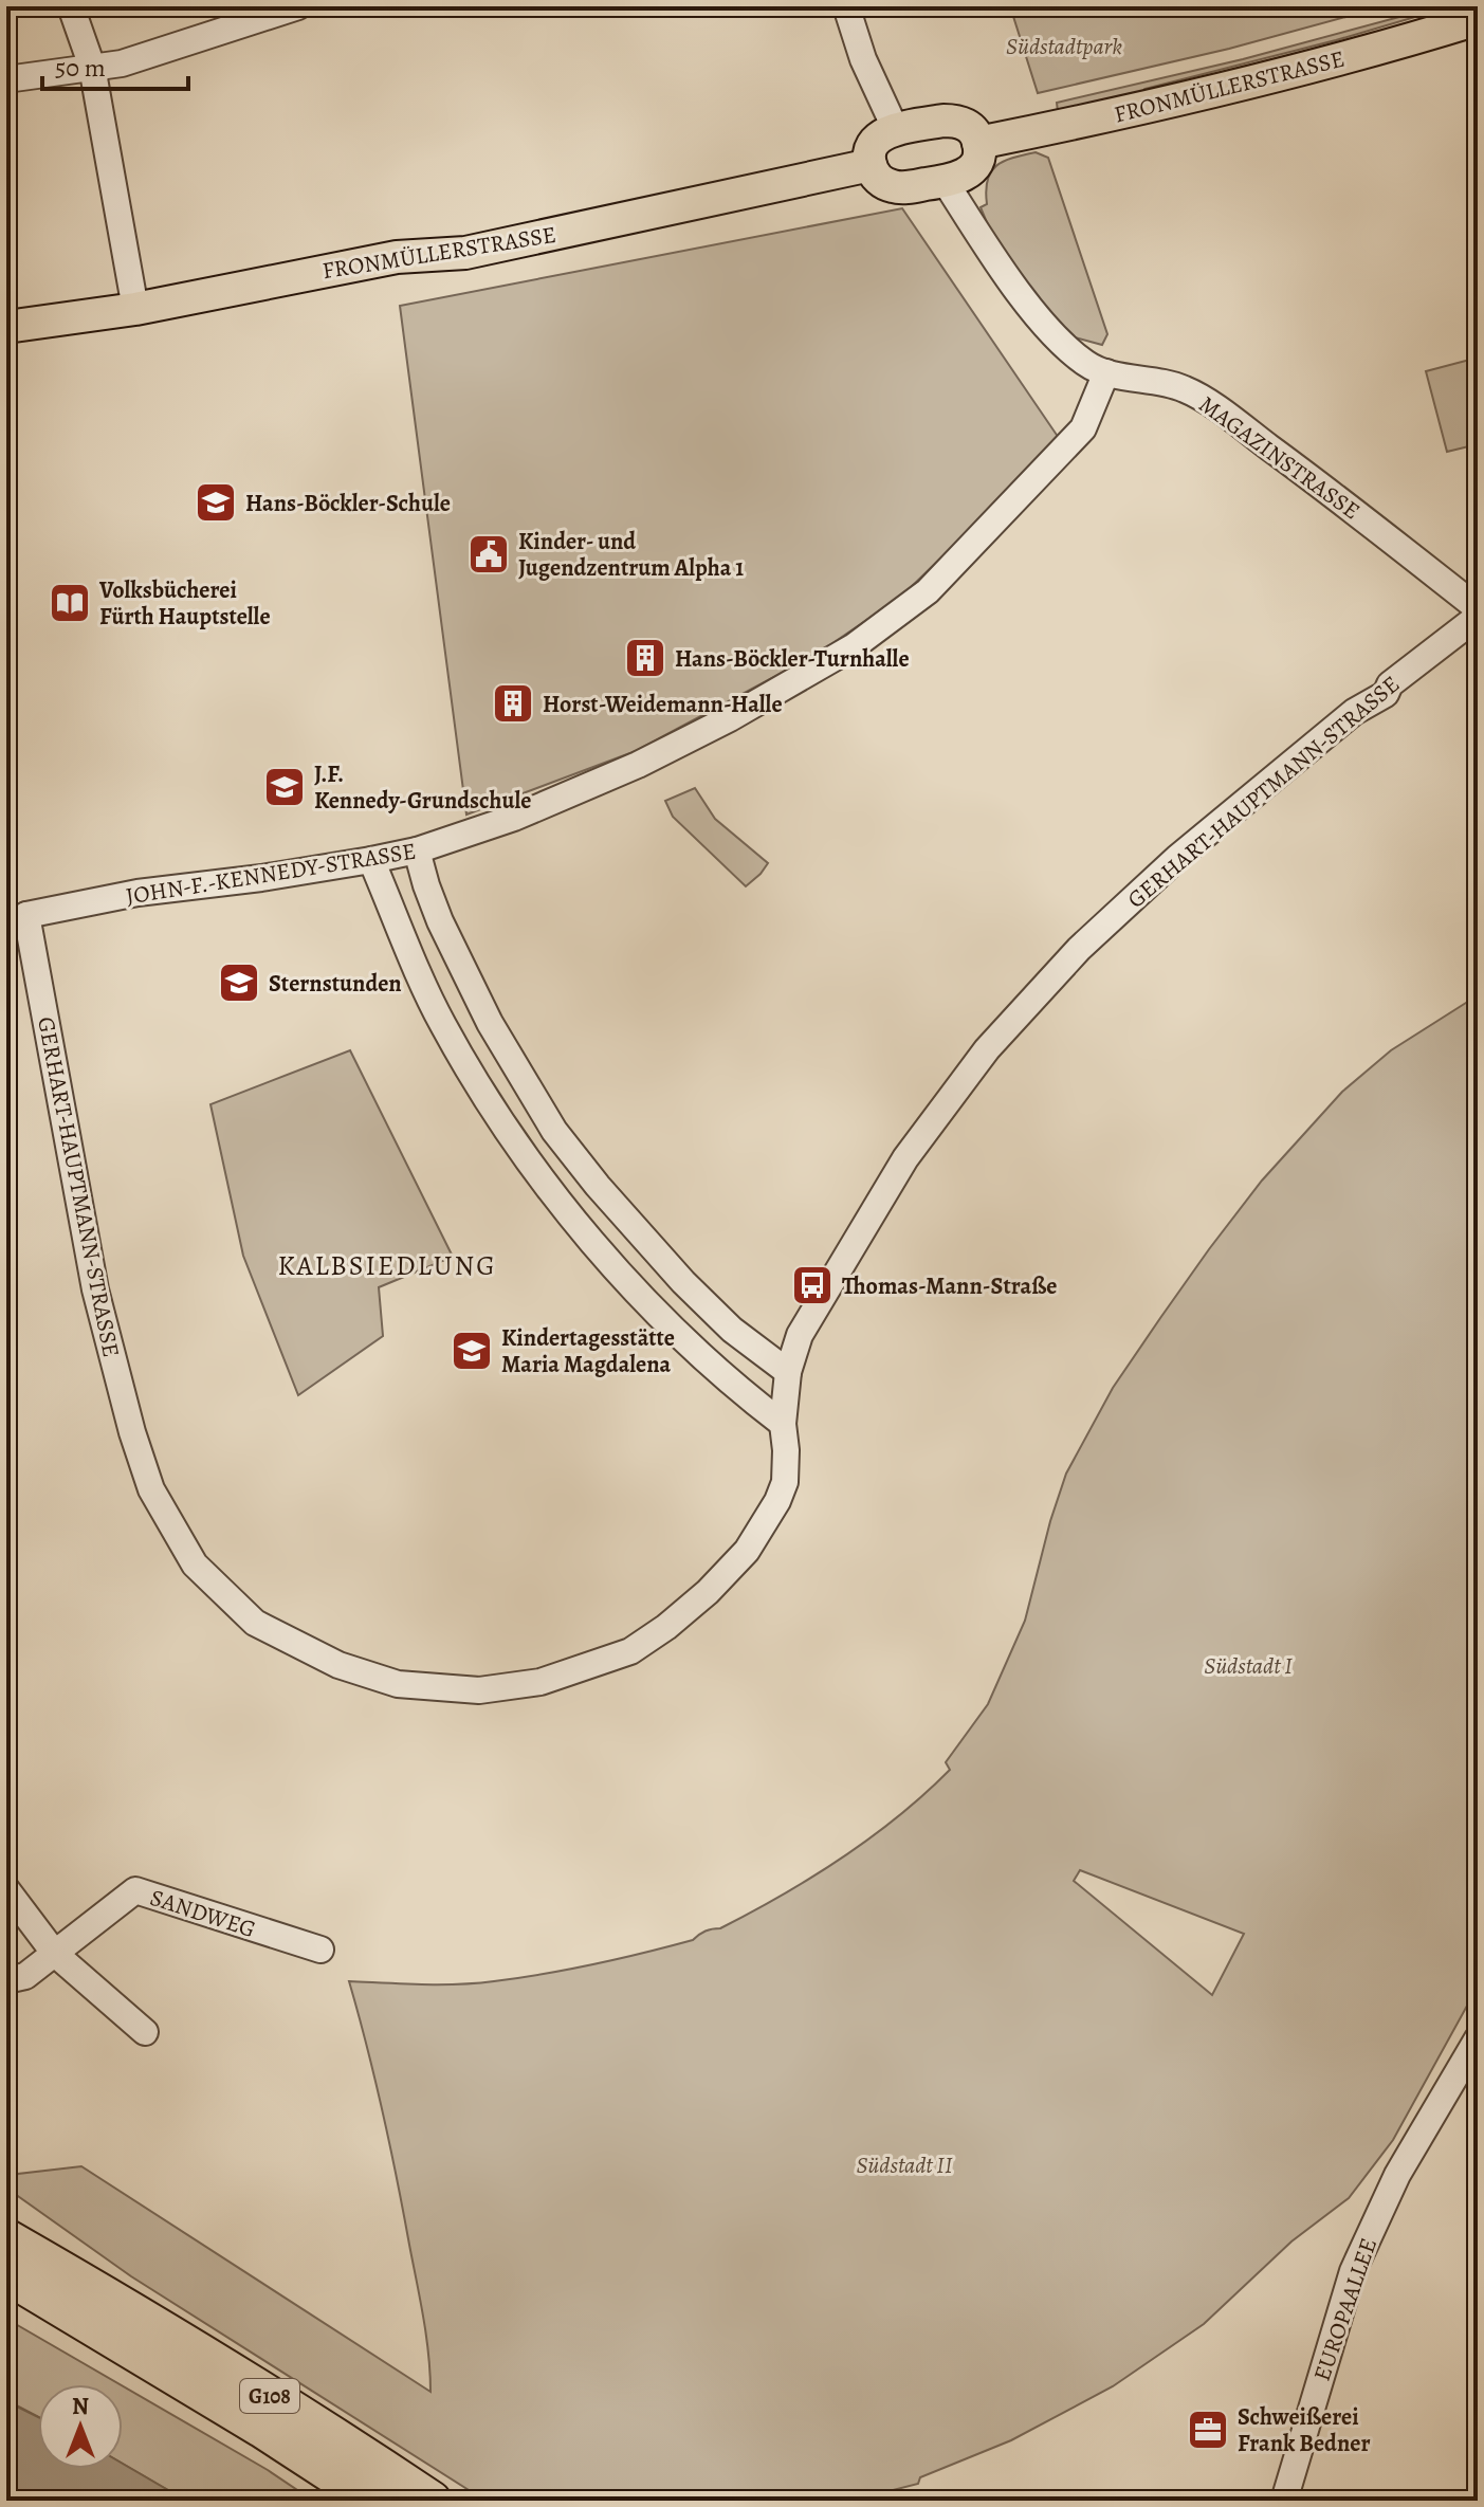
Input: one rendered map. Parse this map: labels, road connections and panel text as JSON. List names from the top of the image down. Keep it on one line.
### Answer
{"streets":{"highway":["G108"],"main road":["FRONMÜLLERSTRASSE"],"street":["MAGAZINSTRASSE","GERHART-HAUPTMANN-STRASSE","JOHN-F.-KENNEDY-STRASSE","SANDWEG","EUROPAALLEE"]},"crossings":[["MAGAZINSTRASSE","JOHN-F.-KENNEDY-STRASSE"],["GERHART-HAUPTMANN-STRASSE","JOHN-F.-KENNEDY-STRASSE"]],"districts":["KALBSIEDLUNG"],"parks":["Südstadtpark","Südstadt I","Südstadt II"],"places":{"school or university":["Hans-Böckler-Schule","J.F. Kennedy-Grundschule","Sternstunden","Kindertagesstätte Maria Magdalena"],"public building":["Kinder- und Jugendzentrum Alpha 1"],"library":["Volksbücherei Fürth Hauptstelle"],"building":["Hans-Böckler-Turnhalle","Horst-Weidemann-Halle"],"bus stop":["Thomas-Mann-Straße"],"office":["Schweißerei Frank Bedner"]},"scale_bar":"50 m","north":"top"}
